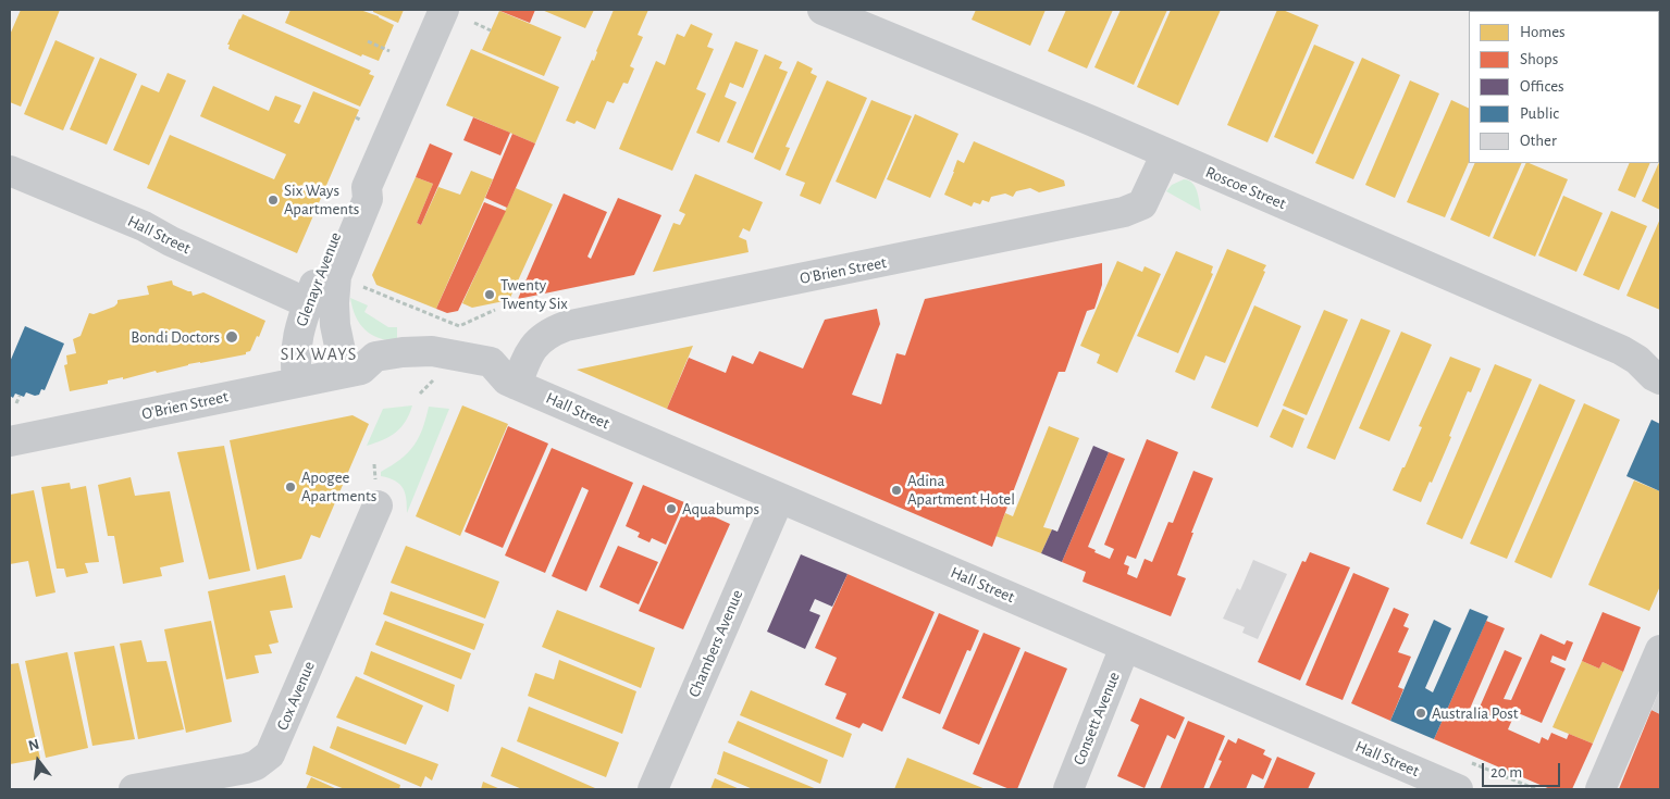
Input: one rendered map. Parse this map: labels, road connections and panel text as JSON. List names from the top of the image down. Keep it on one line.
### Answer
{"streets":{"street":["Roscoe Street","Hall Street","O'Brien Street","Glenayr Avenue","Chambers Avenue","Cox Avenue","Consett Avenue"]},"crossings":[["Roscoe Street","O'Brien Street"],["Hall Street","O'Brien Street"],["Hall Street","Glenayr Avenue"],["Hall Street","Chambers Avenue"],["Hall Street","Consett Avenue"],["O'Brien Street","Glenayr Avenue"]],"districts":["SIX WAYS"],"places":["Six Ways Apartments","Twenty Twenty Six","Bondi Doctors","Apogee Apartments","Adina Apartment Hotel","Aquabumps","Australia Post"],"legend":["Homes","Shops","Offices","Public","Other"],"scale_bar":"20 m","north":"top"}
